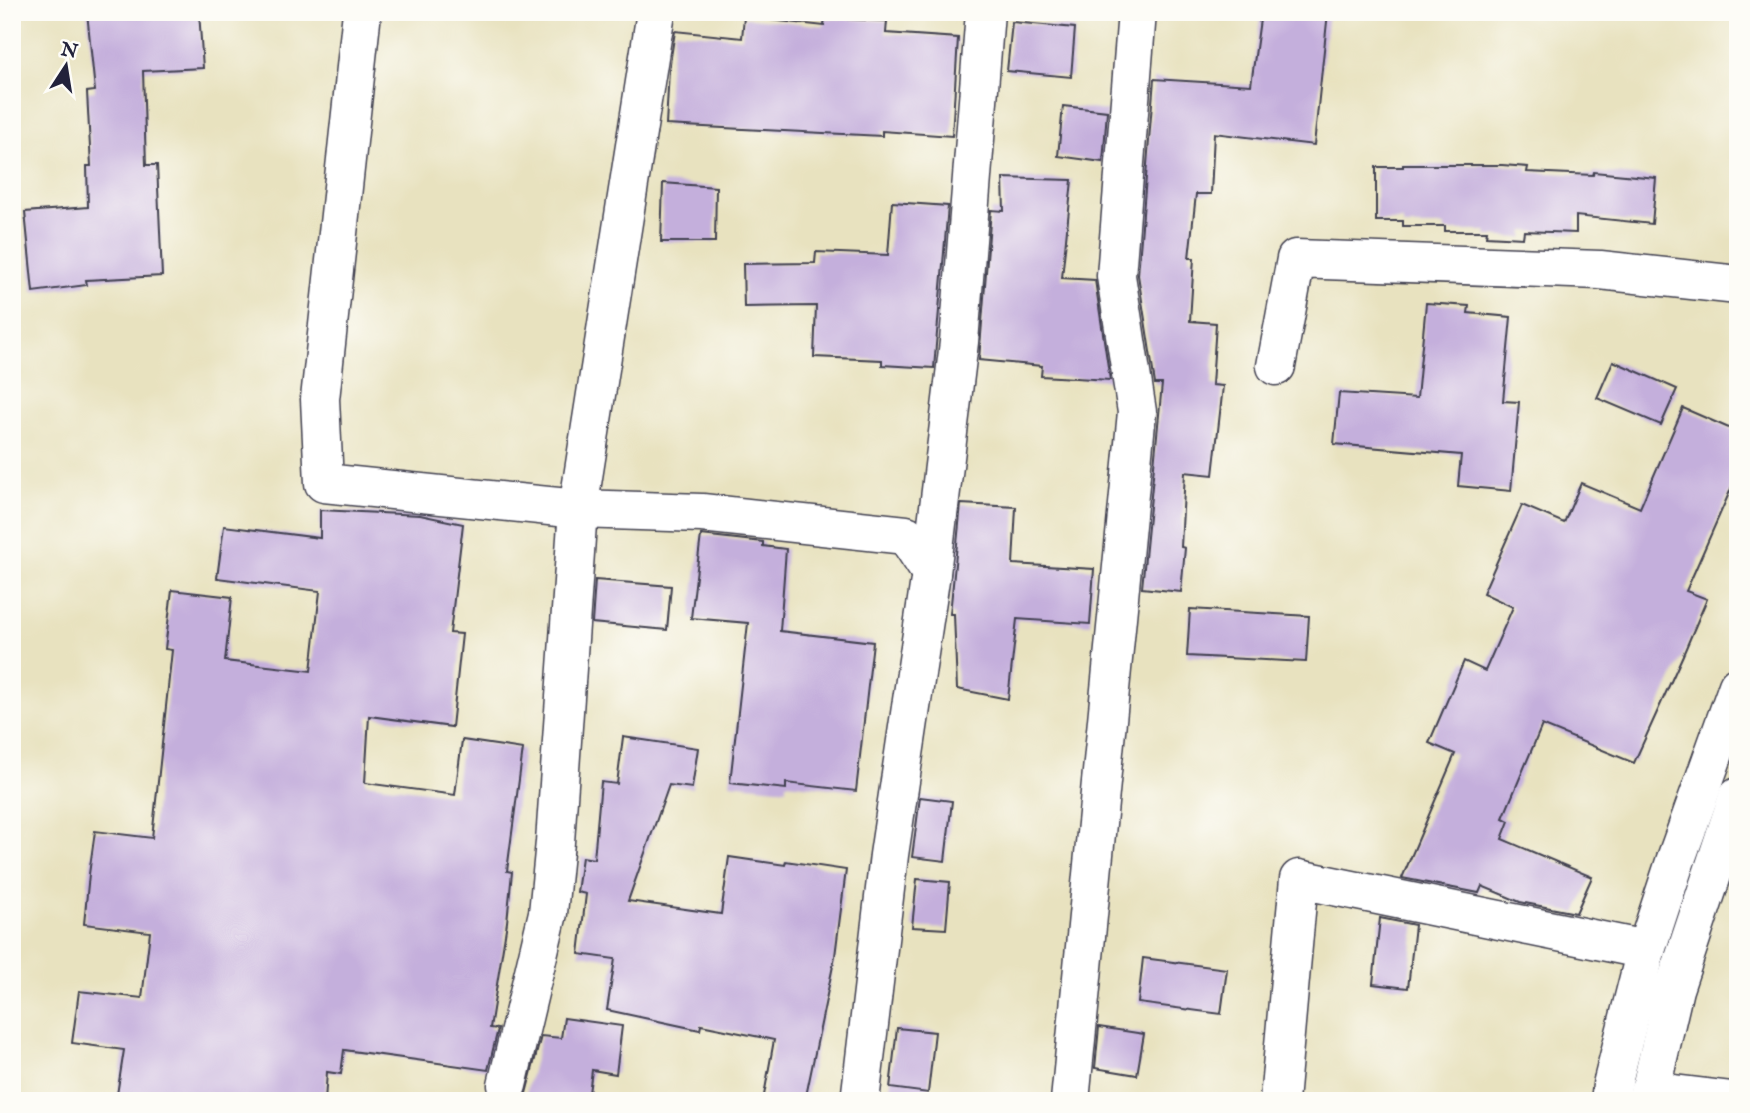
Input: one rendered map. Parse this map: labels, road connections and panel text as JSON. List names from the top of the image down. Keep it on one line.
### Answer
{"north":"top"}
